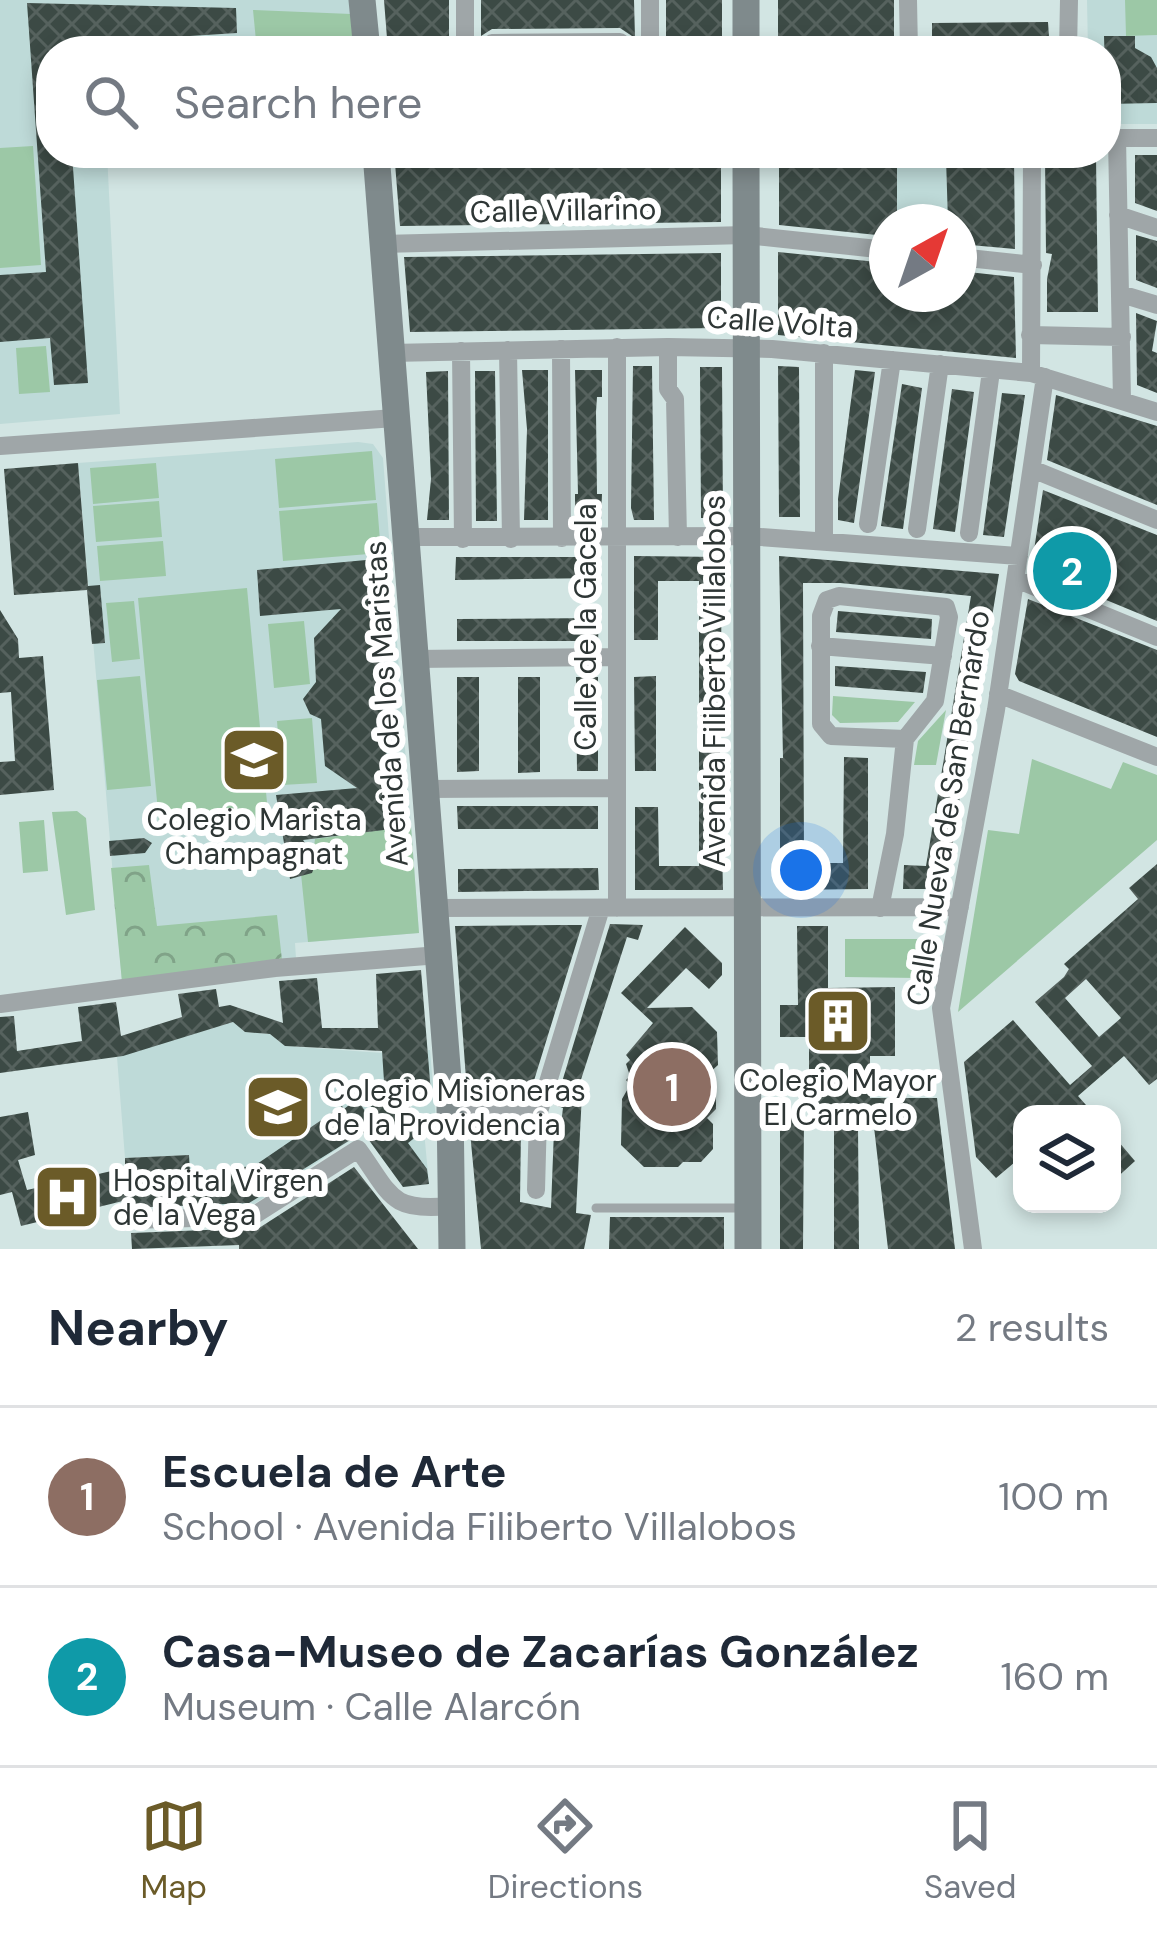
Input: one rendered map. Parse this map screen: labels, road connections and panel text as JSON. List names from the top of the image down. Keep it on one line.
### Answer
{"streets":{"main road":["Avenida Filiberto Villalobos","Avenida de los Maristas"],"street":["Calle Villarino","Calle Volta","Calle de la Gacela","Calle Nueva de San Bernardo"]},"crossings":[["Calle Villarino","Avenida Filiberto Villalobos"],["Calle Villarino","Avenida de los Maristas"],["Calle Volta","Calle de la Gacela"],["Calle Volta","Avenida Filiberto Villalobos"],["Calle Volta","Avenida de los Maristas"],["Calle Volta","Calle Nueva de San Bernardo"]],"places":{"school or university":["Colegio Marista Champagnat","Colegio Misioneras de la Providencia"],"building":["Colegio Mayor El Carmelo"],"hospital":["Hospital Virgen de la Vega"]},"north":"top right","page":{"search":"Search here","pins":["2","1"],"heading":["Nearby","2 results"],"list":[{"mark":"1","name":"Escuela de Arte","note":"School · Avenida Filiberto Villalobos","value":"100 m"},{"mark":"2","name":"Casa-Museo de Zacarías González","note":"Museum · Calle Alarcón","value":"160 m"}],"nav":["Map","Directions","Saved"]}}
